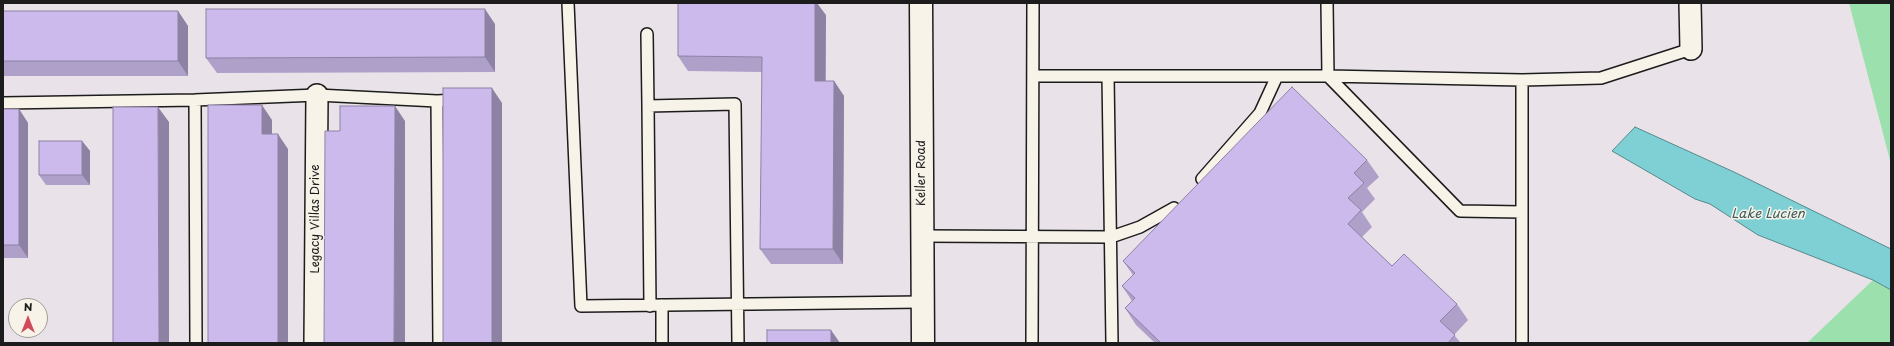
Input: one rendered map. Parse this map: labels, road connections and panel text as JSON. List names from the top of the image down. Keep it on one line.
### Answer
{"streets":{"street":["Keller Road","Legacy Villas Drive"]},"water":["Lake Lucien"],"north":"top"}
